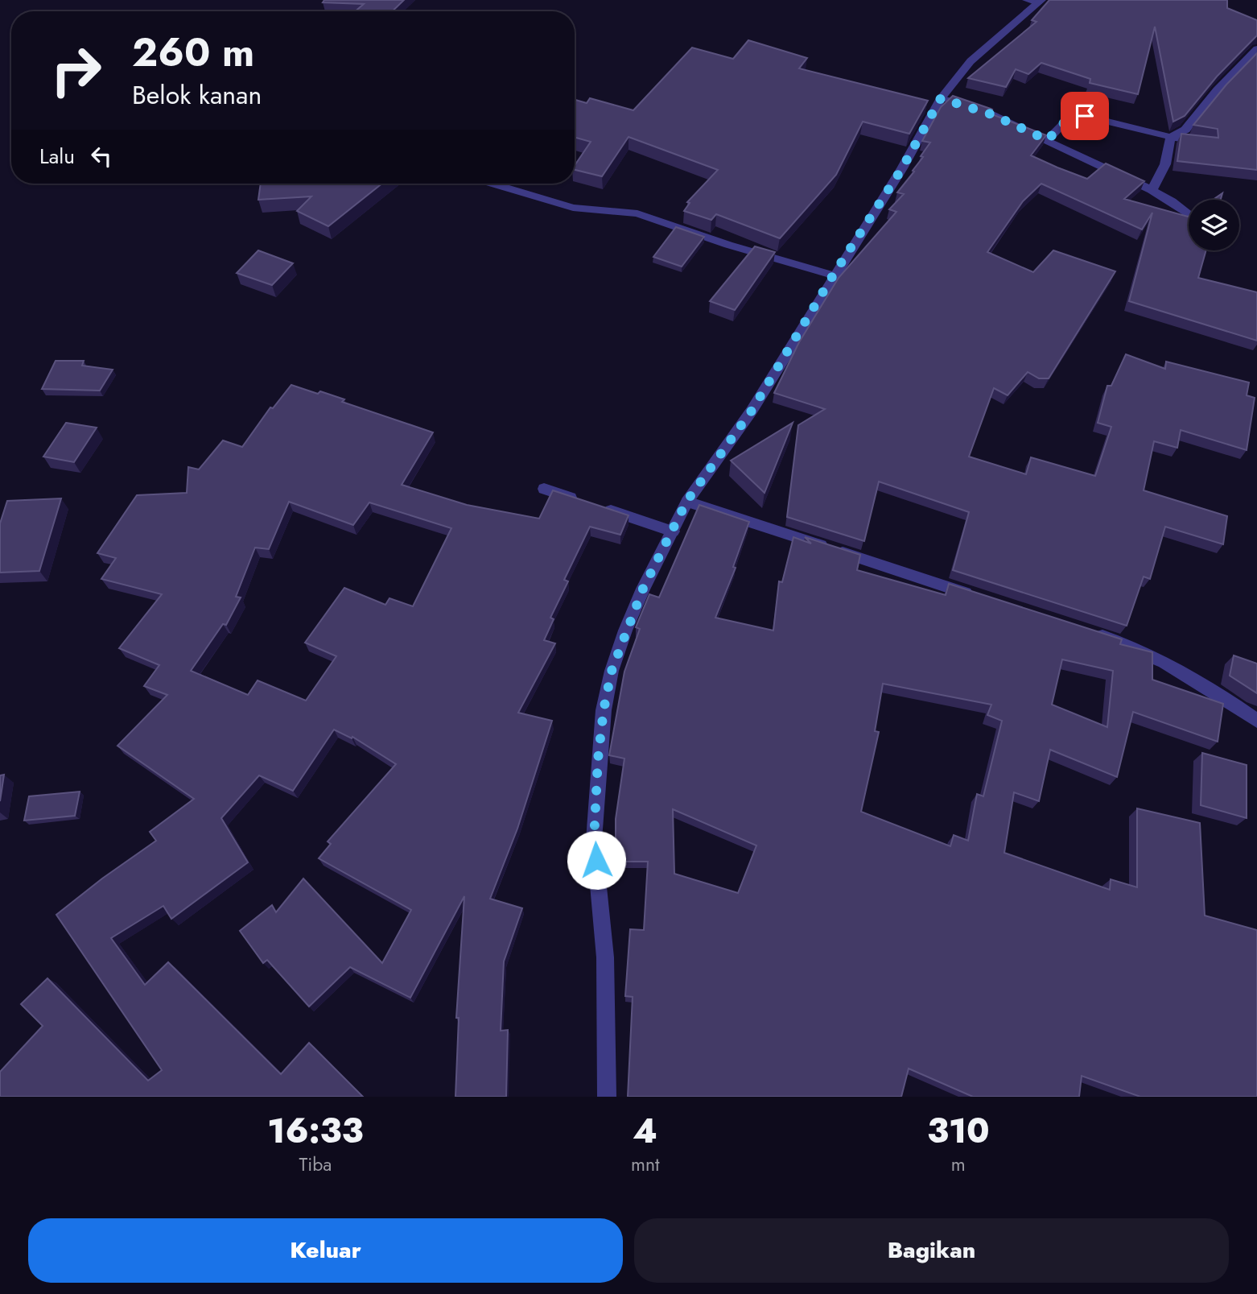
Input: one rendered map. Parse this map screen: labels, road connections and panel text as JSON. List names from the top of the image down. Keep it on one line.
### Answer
{"page":{"turn":["260 m","Belok kanan"],"then":"Lalu","eta":["16:33","Tiba","4","mnt","310","m"],"buttons":["Keluar","Bagikan"]}}
